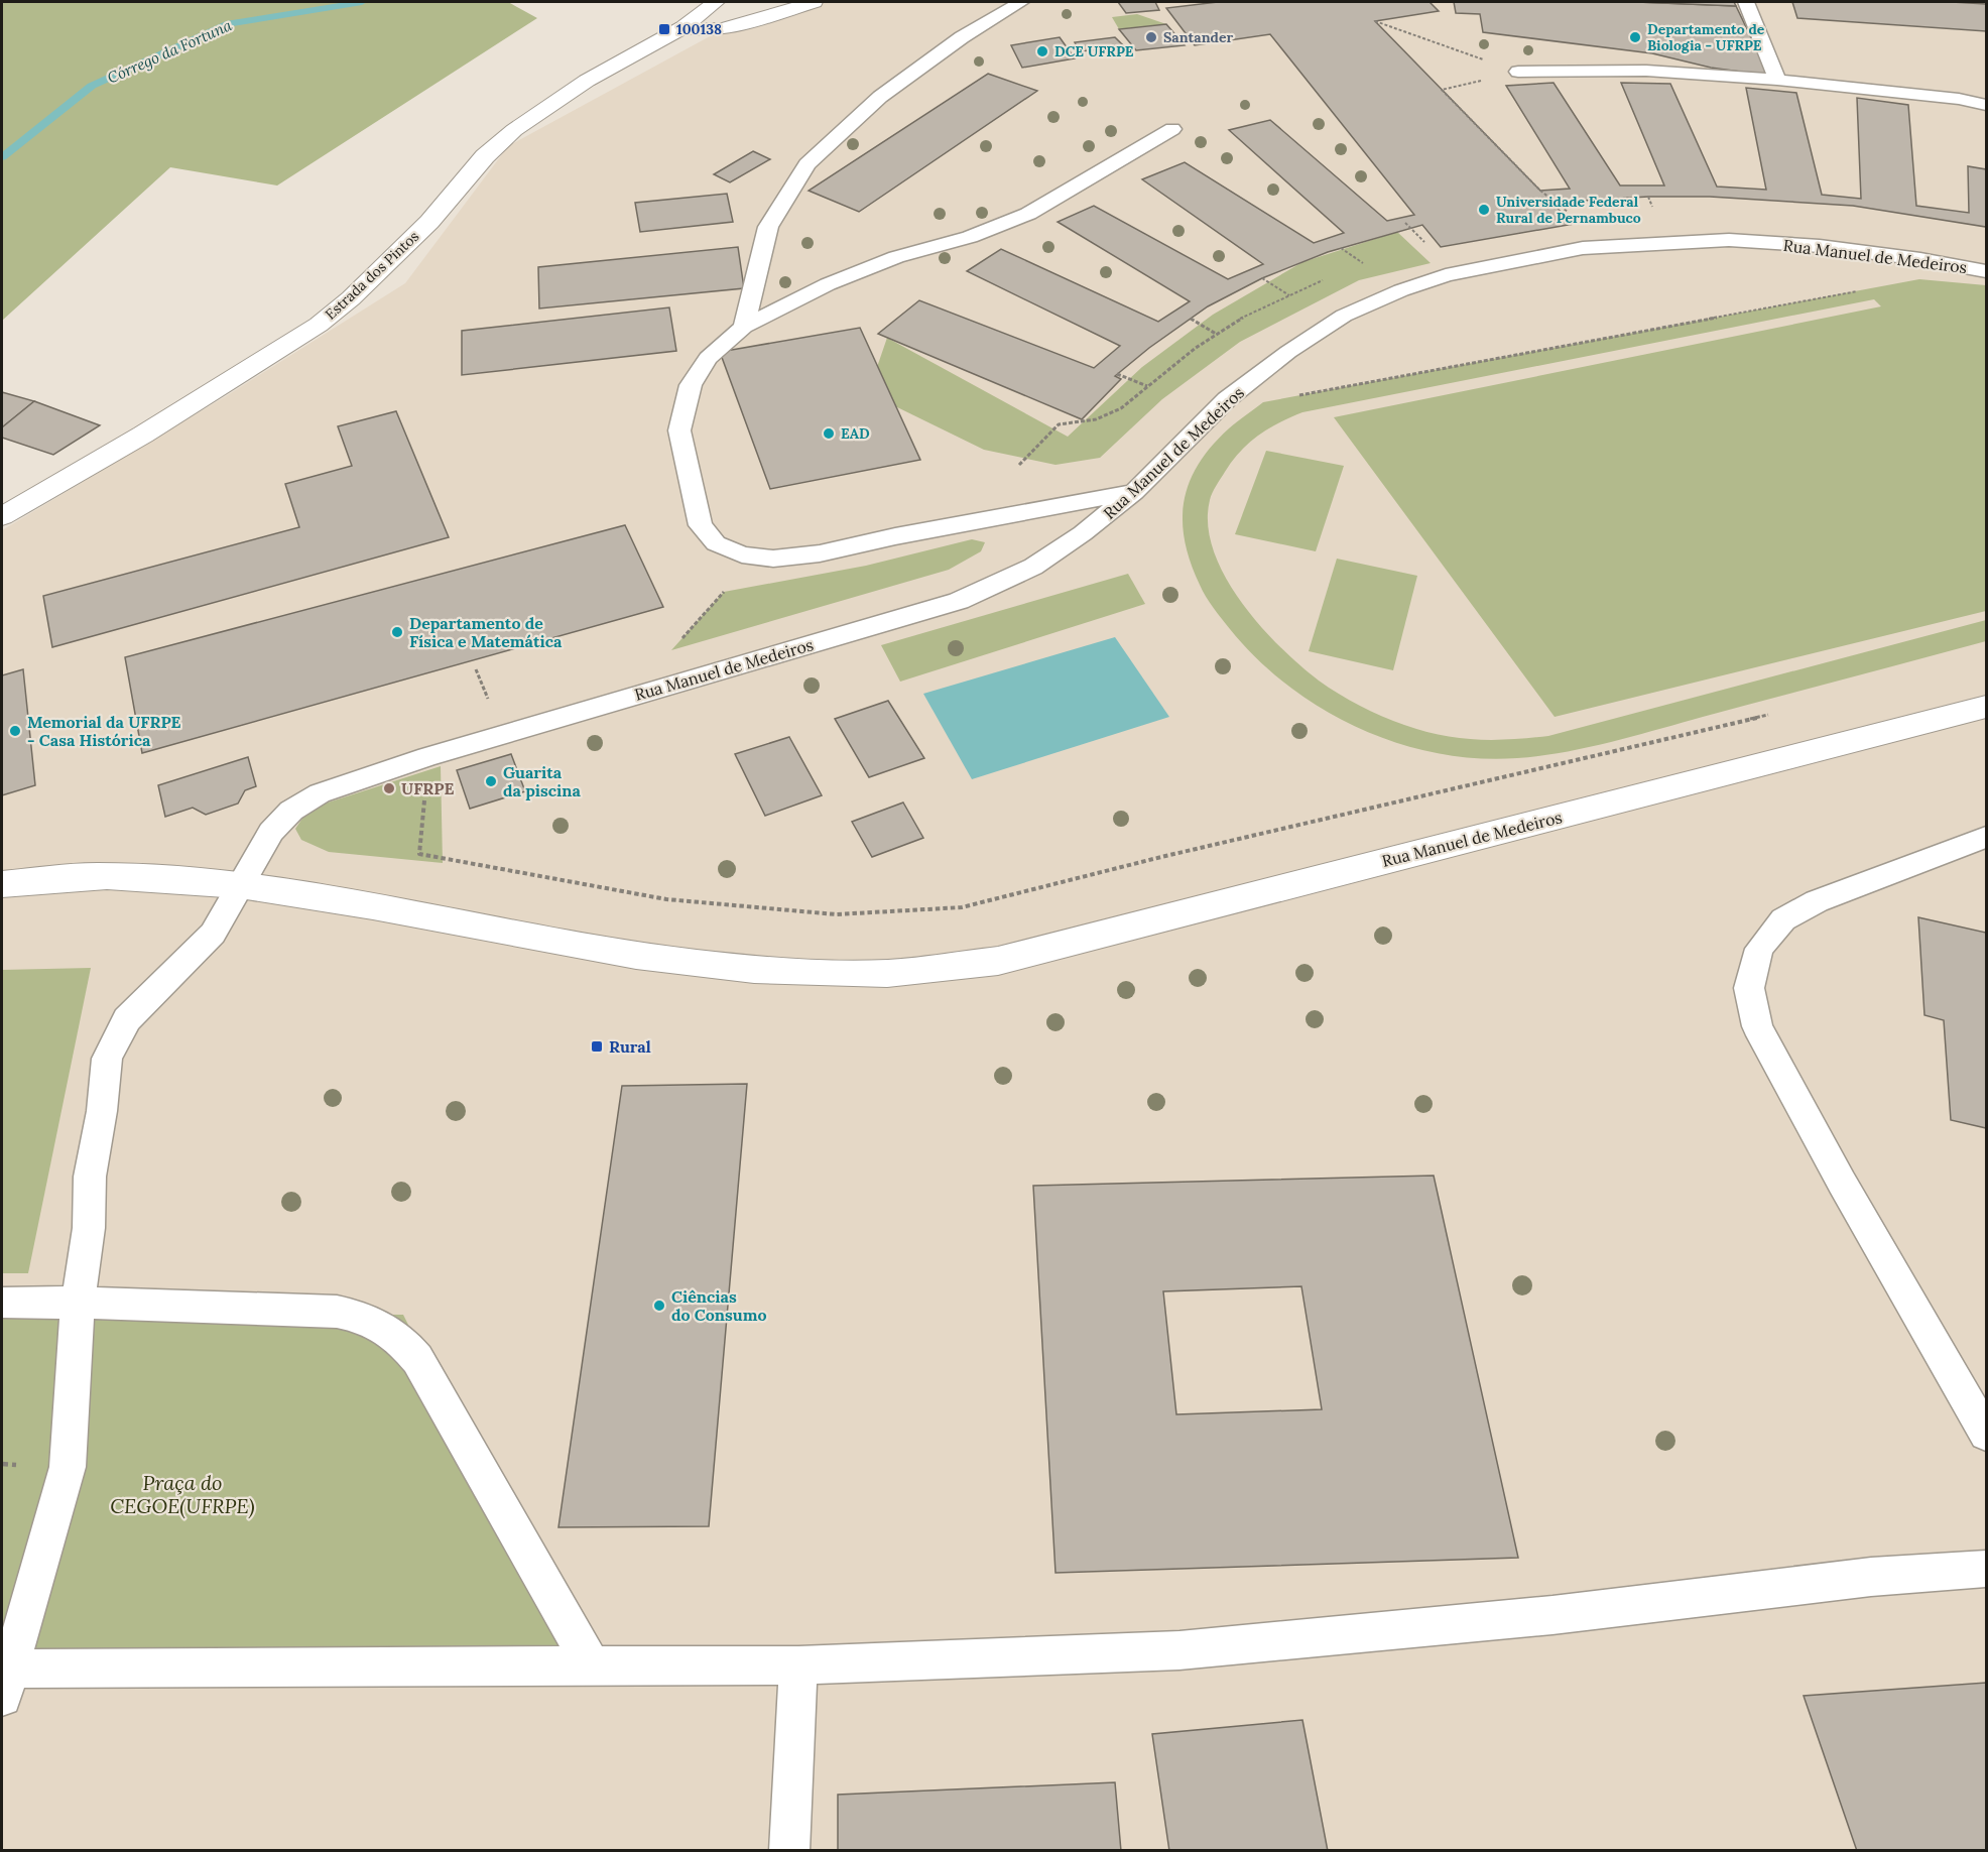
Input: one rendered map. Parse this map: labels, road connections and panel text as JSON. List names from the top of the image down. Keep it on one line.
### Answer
{"streets":{"main road":["Rua Manuel de Medeiros","Estrada dos Pintos"]},"water":["Córrego da Fortuna"],"parks":["Praça do CEGOE(UFRPE)"],"places":{"transit":["100138","Rural"],"other":["Santander","Departamento de Biologia - UFRPE","DCE UFRPE","Universidade Federal Rural de Pernambuco","EAD","Departamento de Física e Matemática","Memorial da UFRPE - Casa Histórica","Guarita da piscina","UFRPE","Ciências do Consumo"]}}
